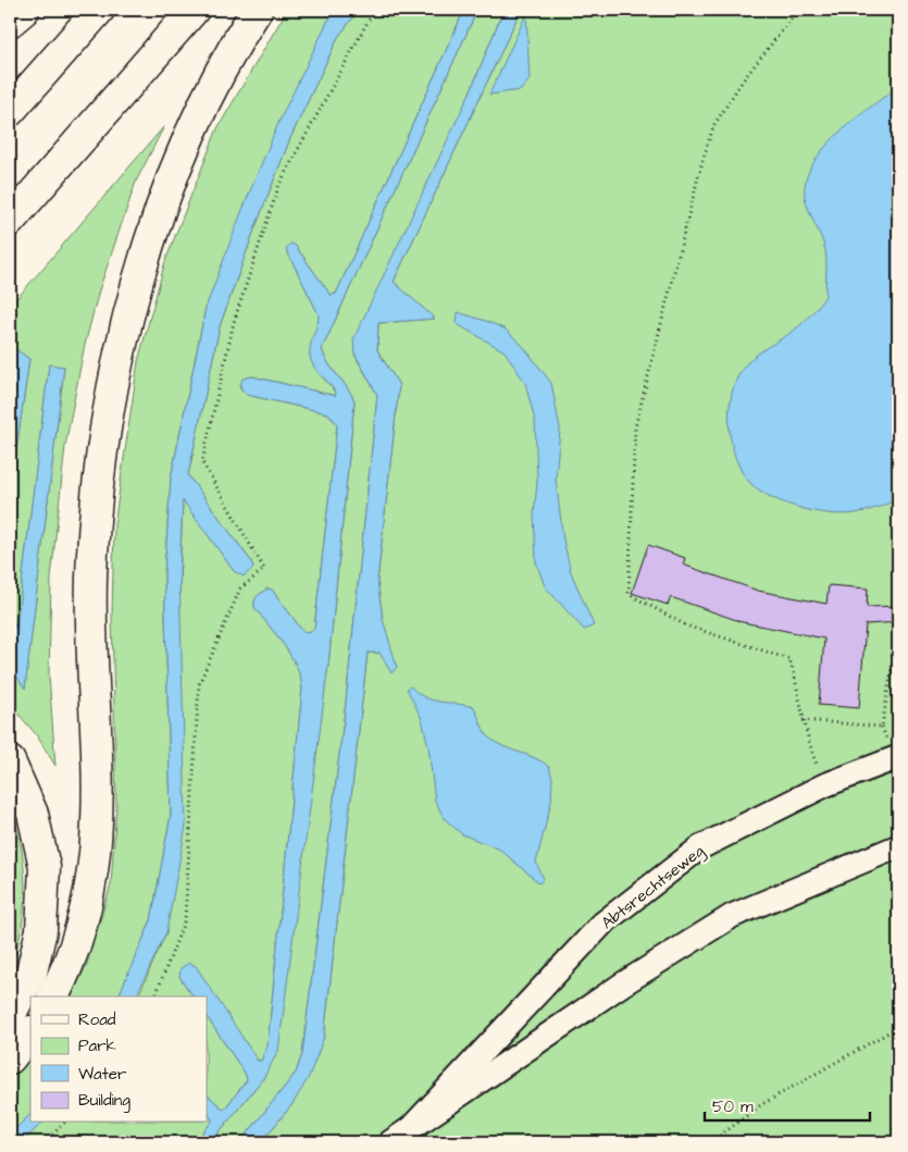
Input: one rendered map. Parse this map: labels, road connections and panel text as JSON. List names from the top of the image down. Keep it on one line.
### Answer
{"streets":{"lane":["Abtsrechtseweg"]},"legend":["Road","Park","Water","Building"],"scale_bar":"50 m"}
